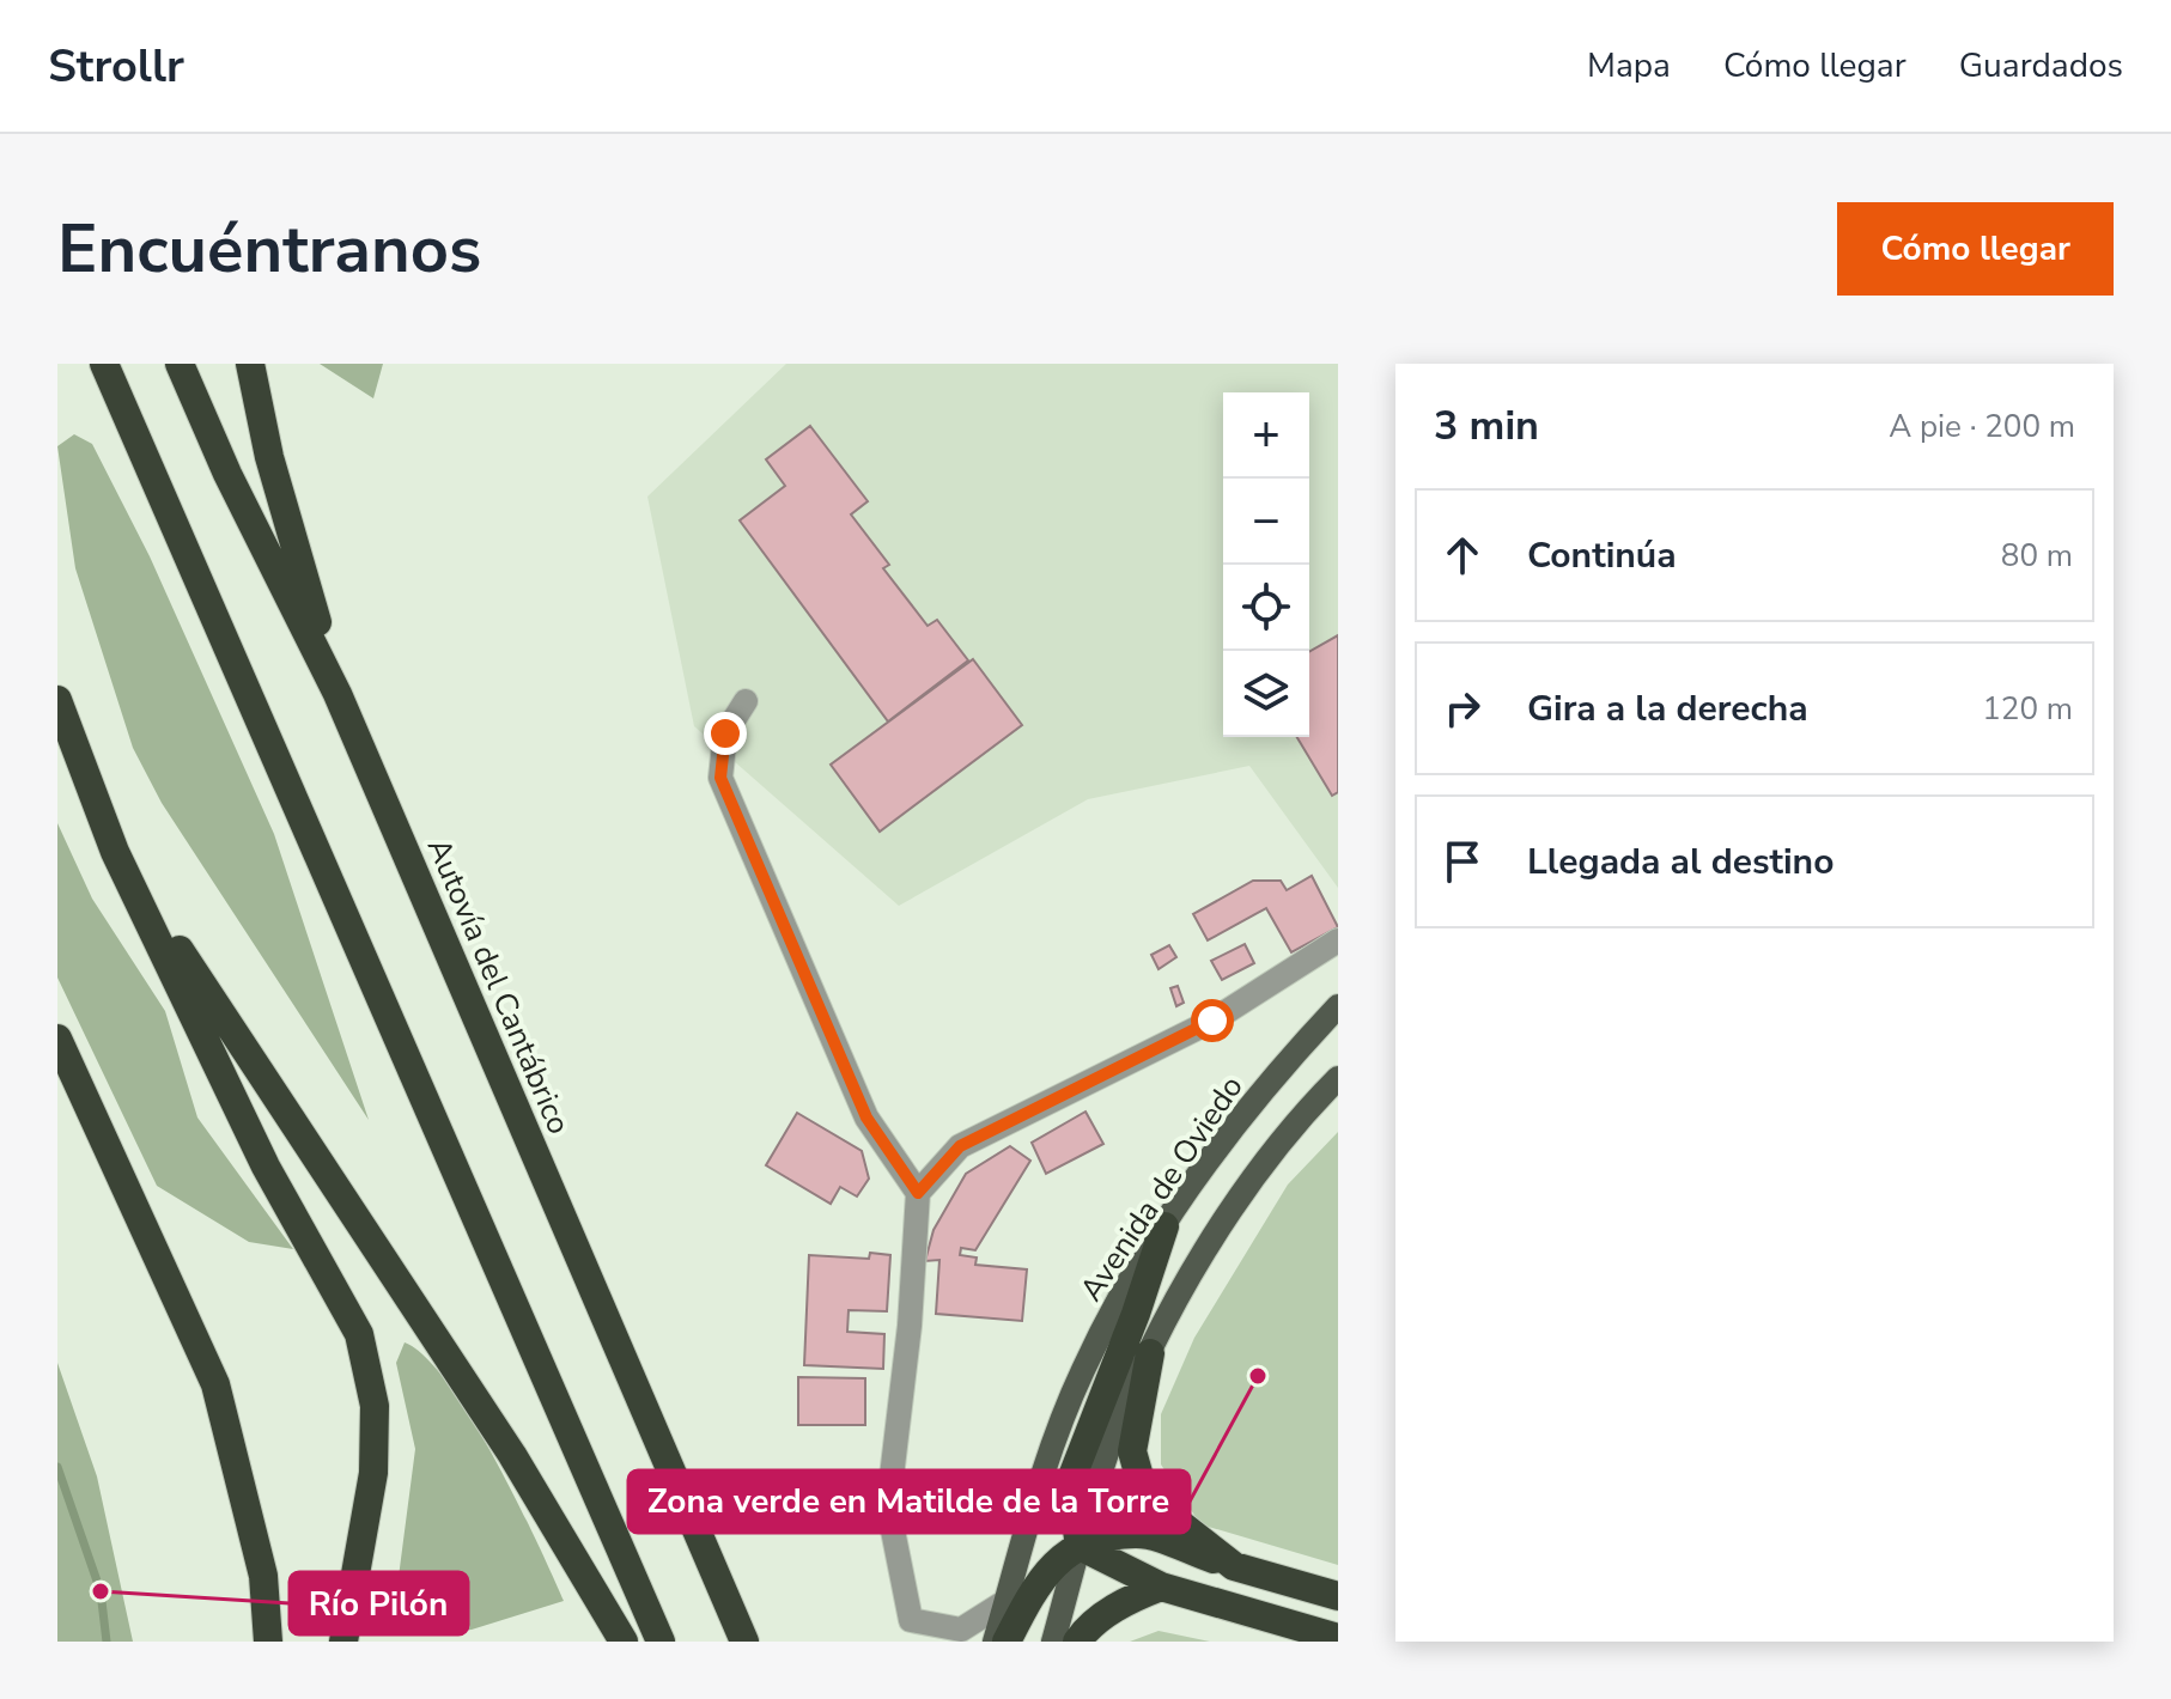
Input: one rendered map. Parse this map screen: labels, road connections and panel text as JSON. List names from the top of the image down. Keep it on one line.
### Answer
{"streets":{"highway":["Autovía del Cantábrico"],"main road":["Avenida de Oviedo"]},"places":["Zona verde en Matilde de la Torre","Río Pilón"],"page":{"header":"Strollr","nav":["Mapa","Cómo llegar","Guardados"],"buttons":"Cómo llegar","title":"Encuéntranos","heading":["3 min","A pie · 200 m"],"map_buttons":["+","−"],"list":[["Continúa","80 m"],["Gira a la derecha","120 m"],"Llegada al destino"]}}
